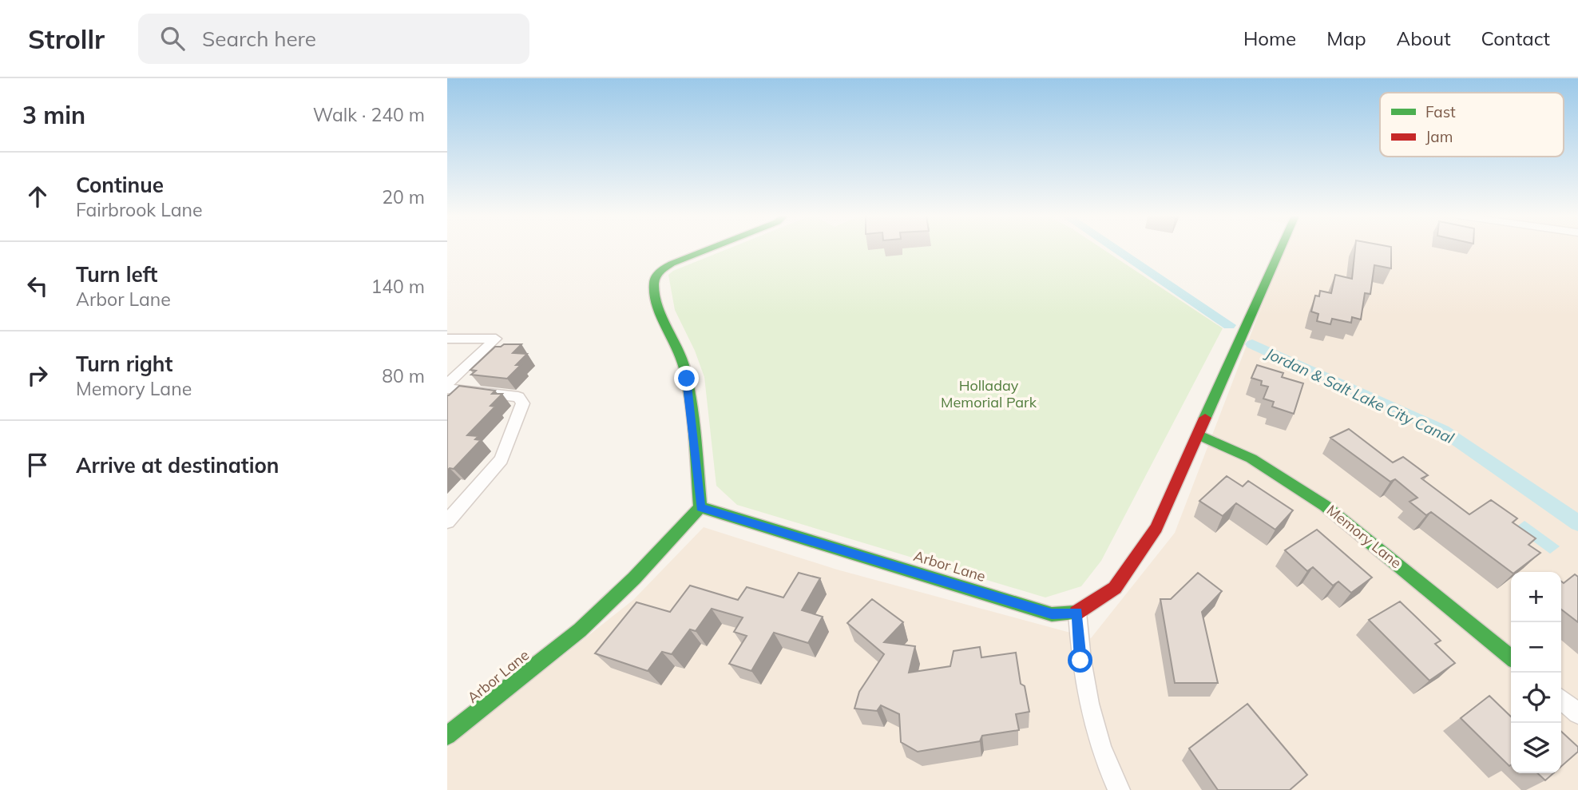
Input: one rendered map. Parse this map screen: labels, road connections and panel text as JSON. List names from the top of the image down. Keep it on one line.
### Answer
{"streets":{"street":["Memory Lane","Arbor Lane"]},"crossings":[["Memory Lane","Arbor Lane"]],"water":["Jordan & Salt Lake City Canal"],"parks":["Holladay Memorial Park"],"legend":["Fast","Jam"],"page":{"header":"Strollr","search":"Search here","nav":["Home","Map","About","Contact"],"heading":["3 min","Walk · 240 m"],"list":[["Continue","Fairbrook Lane","20 m"],["Turn left","Arbor Lane","140 m"],["Turn right","Memory Lane","80 m"],"Arrive at destination"],"map_buttons":["+","−"]}}
